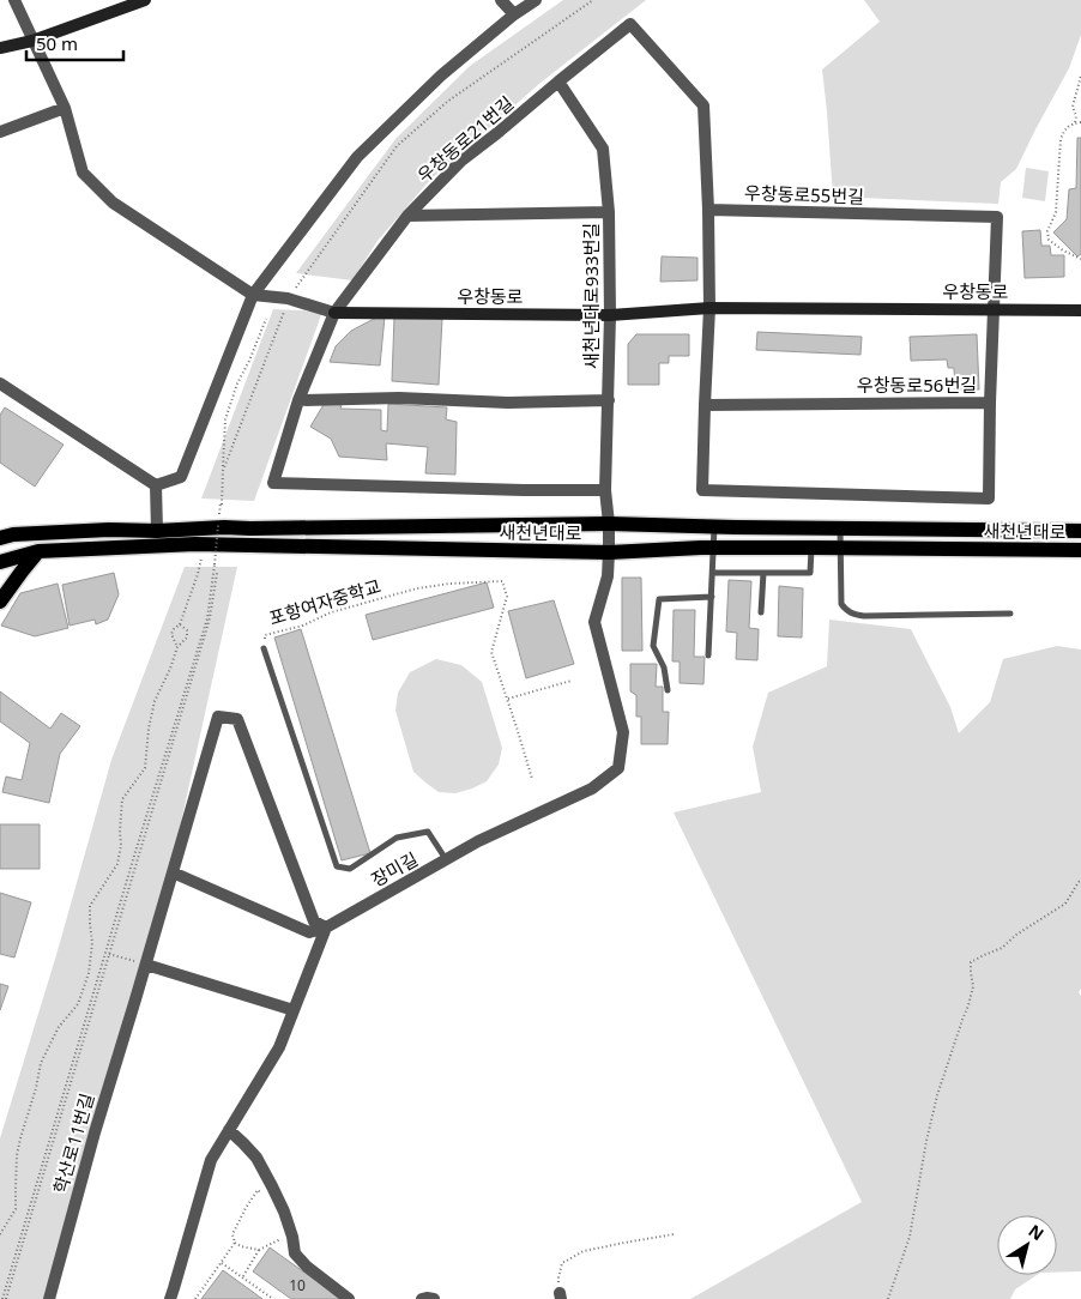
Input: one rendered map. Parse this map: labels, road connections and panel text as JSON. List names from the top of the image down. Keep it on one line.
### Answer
{"streets":{"main road":["우창동로","새천년대로"],"street":["우창동로21번길","우창동로55번길","새천년대로933번길","우창동로56번길","장미길","학산로11번길"],"lane":["포항여자중학교"]},"crossings":[["우창동로21번길","우창동로55번길"],["우창동로21번길","우창동로"],["우창동로21번길","새천년대로933번길"],["우창동로55번길","우창동로"],["우창동로","새천년대로933번길"],["새천년대로933번길","새천년대로"],["새천년대로933번길","장미길"],["새천년대로","장미길"],["포항여자중학교","장미길"],["장미길","학산로11번길"]],"house_numbers":["10"],"scale_bar":"50 m","north":"top right"}
